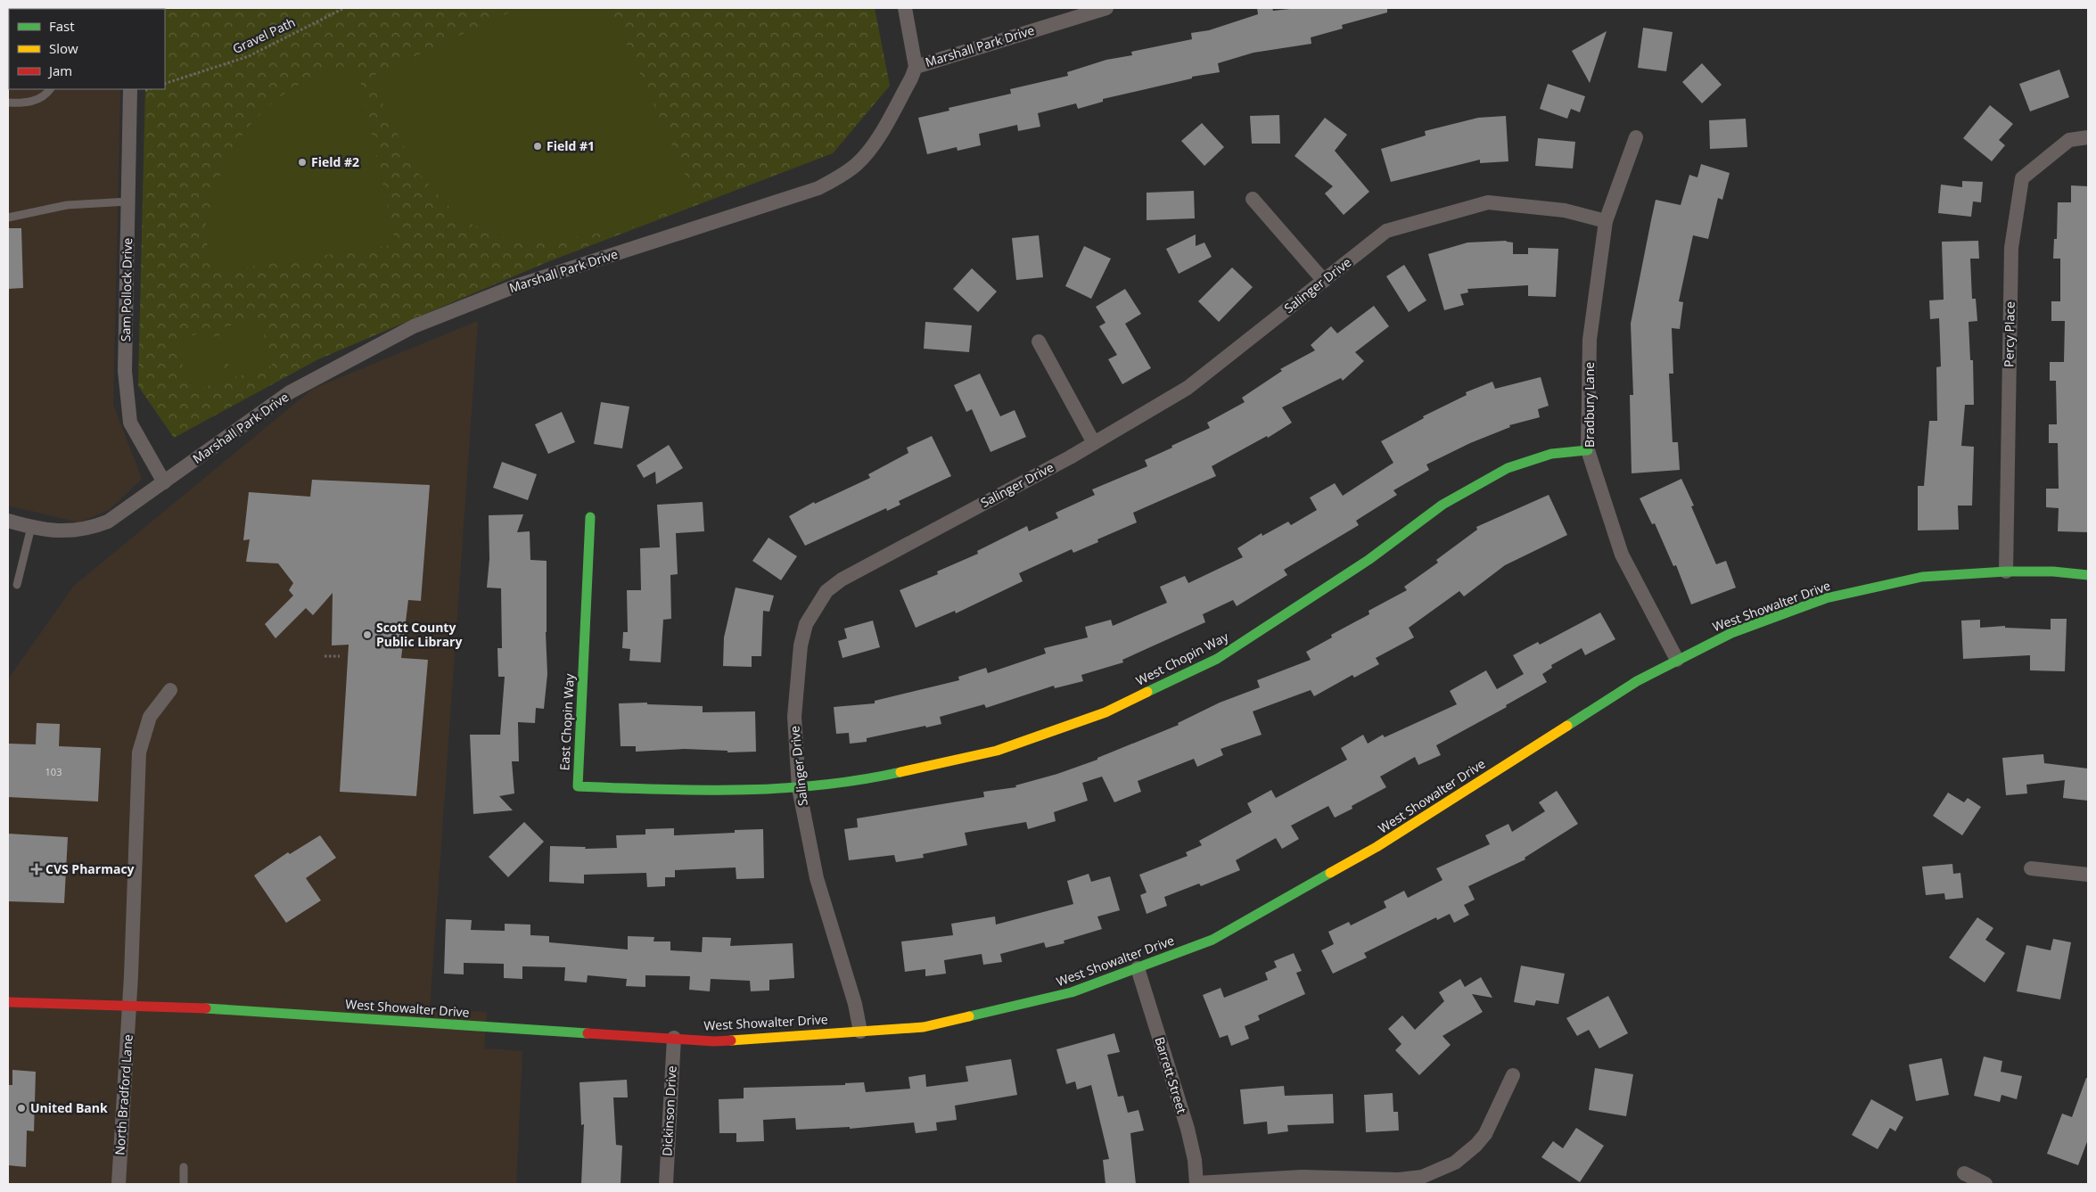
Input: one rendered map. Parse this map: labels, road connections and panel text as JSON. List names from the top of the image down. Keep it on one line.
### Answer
{"streets":{"street":["Marshall Park Drive","Salinger Drive","Sam Pollock Drive","Percy Place","Bradbury Lane","West Showalter Drive","West Chopin Way","East Chopin Way","Barrett Street","North Bradford Lane","Dickinson Drive"],"path":["Gravel Path"]},"crossings":[["Marshall Park Drive","Sam Pollock Drive"],["Salinger Drive","Bradbury Lane"],["Salinger Drive","West Showalter Drive"],["Salinger Drive","West Chopin Way"],["Salinger Drive","East Chopin Way"],["Percy Place","West Showalter Drive"],["Bradbury Lane","West Showalter Drive"],["Bradbury Lane","West Chopin Way"],["West Showalter Drive","Barrett Street"],["West Showalter Drive","North Bradford Lane"],["West Showalter Drive","Dickinson Drive"],["West Chopin Way","East Chopin Way"]],"places":{"other":["Field #1","Field #2","Scott County Public Library","United Bank"],"health":["CVS Pharmacy"]},"house_numbers":["103"],"legend":["Fast","Slow","Jam"]}
